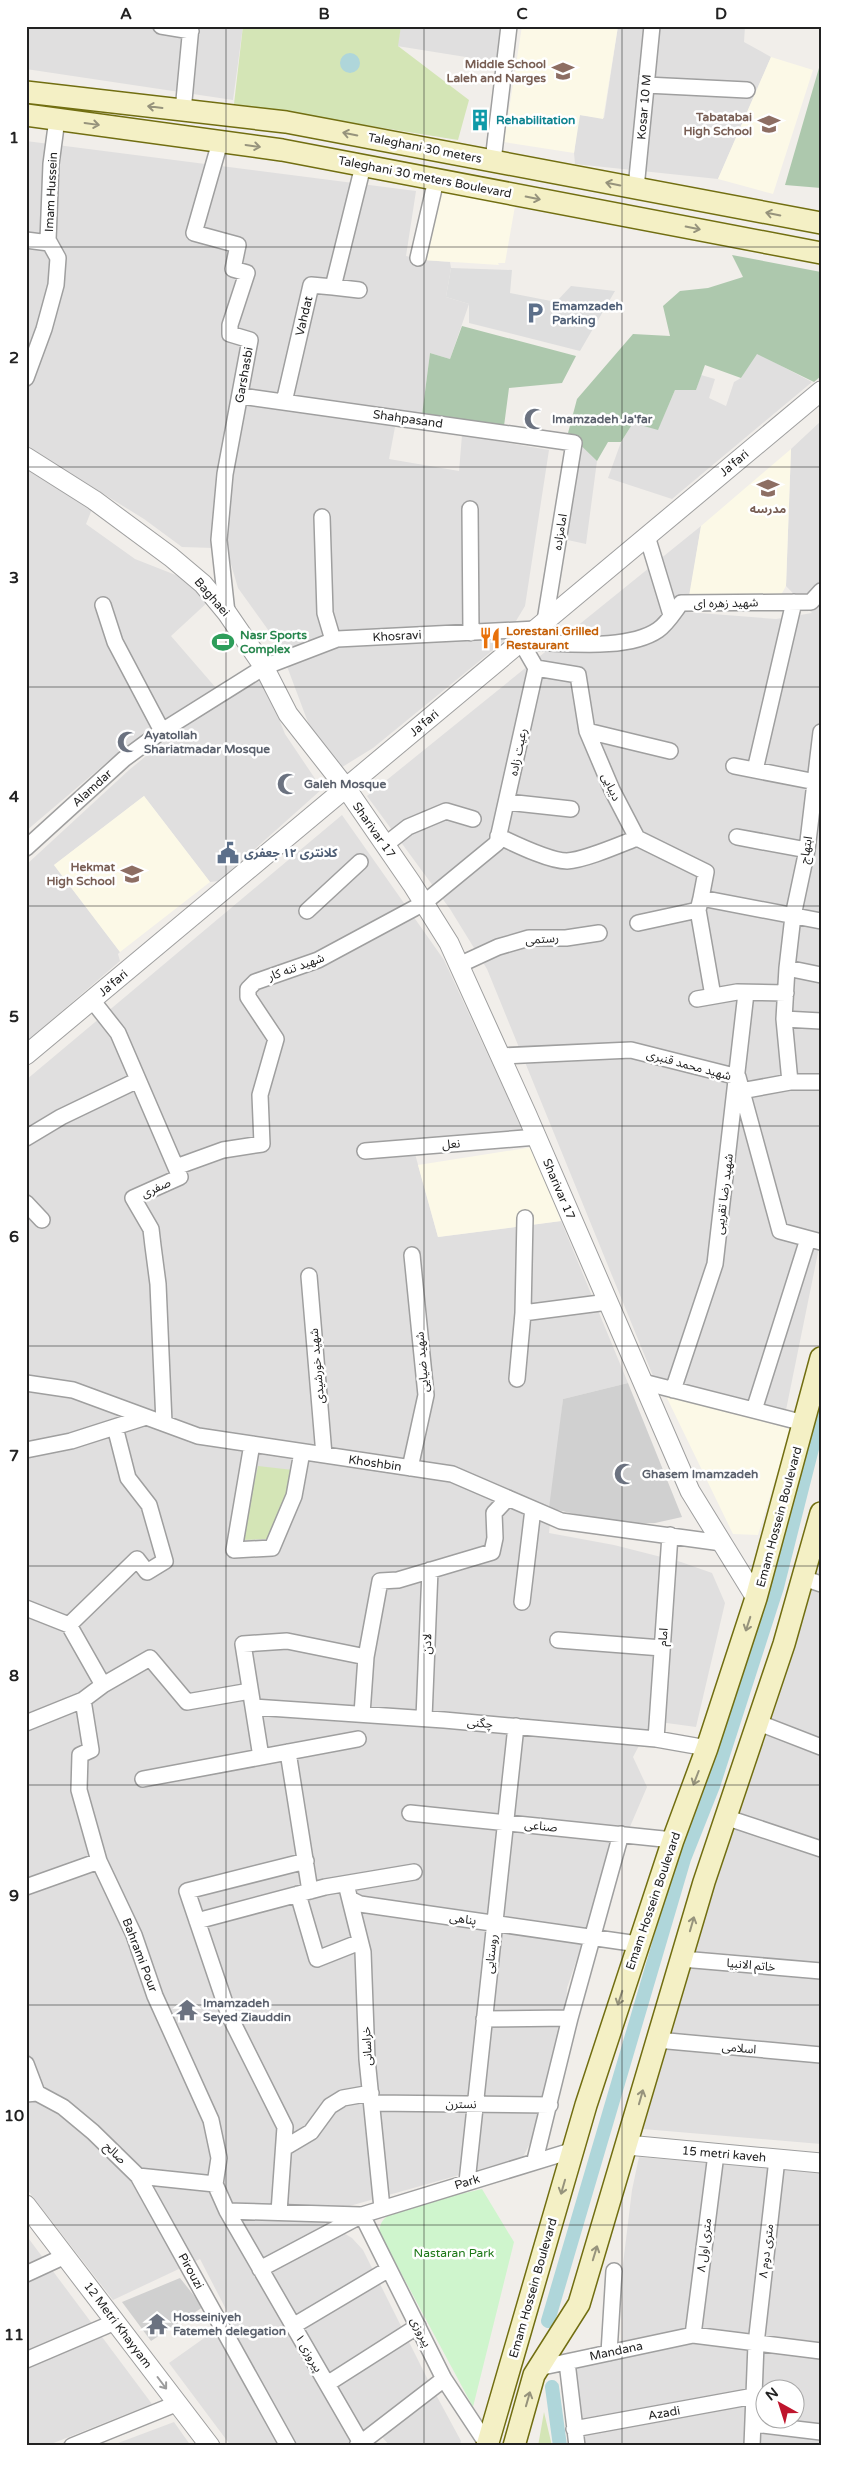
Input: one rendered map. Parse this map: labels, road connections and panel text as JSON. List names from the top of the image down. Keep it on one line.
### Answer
{"streets":{"main road":["Taleghani 30 meters","Taleghani 30 meters Boulevard","Emam Hossein Boulevard"],"street":["Kosar 10 M","Imam Hussein","Vahdat","Garshasbi","Shahpasand","Ja'fari","امامزاده","Baghaei","شهید زهره ای","Khosravi","رعیت زاده","دیبایی","Alamdar","Sharivar 17","ابتهاج","رستمی","شهید تنه کار","شهید محمد قنبری","نعل","صفری","شهید رضا تقریبی","شهید ضیایی","شهید خورشیدی","Khoshbin","امام","لادن","چگنی","صناعی","پناهی","روستایی","Bahrami Pour","خاتم الانبیا","خراسانی","اسلامی","نسترن","صالح","15 metri kaveh","Park","۸ متری اول","۸ متری دوم","Pirouzi","12 Metri Khayyam","پیروزی","Mandana","پیروزی ۱","Azadi"]},"crossings":[["Kosar 10 M","Taleghani 30 meters"],["Taleghani 30 meters Boulevard","Imam Hussein"],["Taleghani 30 meters Boulevard","Garshasbi"],["Vahdat","Shahpasand"],["Garshasbi","Shahpasand"],["Garshasbi","Baghaei"],["Shahpasand","امامزاده"],["Ja'fari","امامزاده"],["Ja'fari","Baghaei"],["Ja'fari","شهید زهره ای"],["Ja'fari","Khosravi"],["Ja'fari","Sharivar 17"],["Ja'fari","صفری"],["امامزاده","Khosravi"],["Baghaei","Khosravi"],["Baghaei","Alamdar"],["Baghaei","Sharivar 17"],["Khosravi","Alamdar"],["رعیت زاده","دیبایی"],["رعیت زاده","Sharivar 17"],["رعیت زاده","شهید تنه کار"],["Sharivar 17","رستمی"],["Sharivar 17","شهید تنه کار"],["Sharivar 17","شهید محمد قنبری"],["Sharivar 17","نعل"],["Sharivar 17","Khoshbin"],["Sharivar 17","Emam Hossein Boulevard"],["شهید تنه کار","صفری"],["شهید محمد قنبری","شهید رضا تقریبی"],["صفری","Khoshbin"],["شهید ضیایی","Khoshbin"],["شهید خورشیدی","Khoshbin"],["Khoshbin","امام"],["Emam Hossein Boulevard","چگنی"],["Emam Hossein Boulevard","صناعی"],["Emam Hossein Boulevard","پناهی"],["Emam Hossein Boulevard","Park"],["Emam Hossein Boulevard","پیروزی"],["امام","چگنی"],["لادن","چگنی"],["چگنی","روستایی"],["صناعی","روستایی"],["پناهی","روستایی"],["پناهی","خراسانی"],["روستایی","نسترن"],["روستایی","Park"],["Bahrami Pour","پیروزی ۱"],["خراسانی","نسترن"],["خراسانی","Park"],["صالح","Pirouzi"],["15 metri kaveh","۸ متری اول"],["15 metri kaveh","۸ متری دوم"],["Park","پیروزی"],["۸ متری اول","Mandana"],["۸ متری دوم","Azadi"]],"one_way":["Taleghani 30 meters","Taleghani 30 meters Boulevard"],"parks":["Nastaran Park"],"places":{"school or university":["Middle School Laleh and Narges","Tabatabai High School","مدرسه","Hekmat High School"],"building":["Rehabilitation"],"parking":["Emamzadeh Parking"],"mosque":["Imamzadeh Ja'far","Ayatollah Shariatmadar Mosque","Galeh Mosque","Ghasem Imamzadeh"],"restaurant":["Lorestani Grilled Restaurant"],"sports":["Nasr Sports Complex"],"public building":["کلانتری ۱۲ جعفری"],"temple":["Imamzadeh Seyed Ziauddin","Hosseiniyeh Fatemeh delegation"]},"north":"top left","grid":{"columns":["A","B","C","D"],"rows":["1","2","3","4","5","6","7","8","9","10","11"]}}
